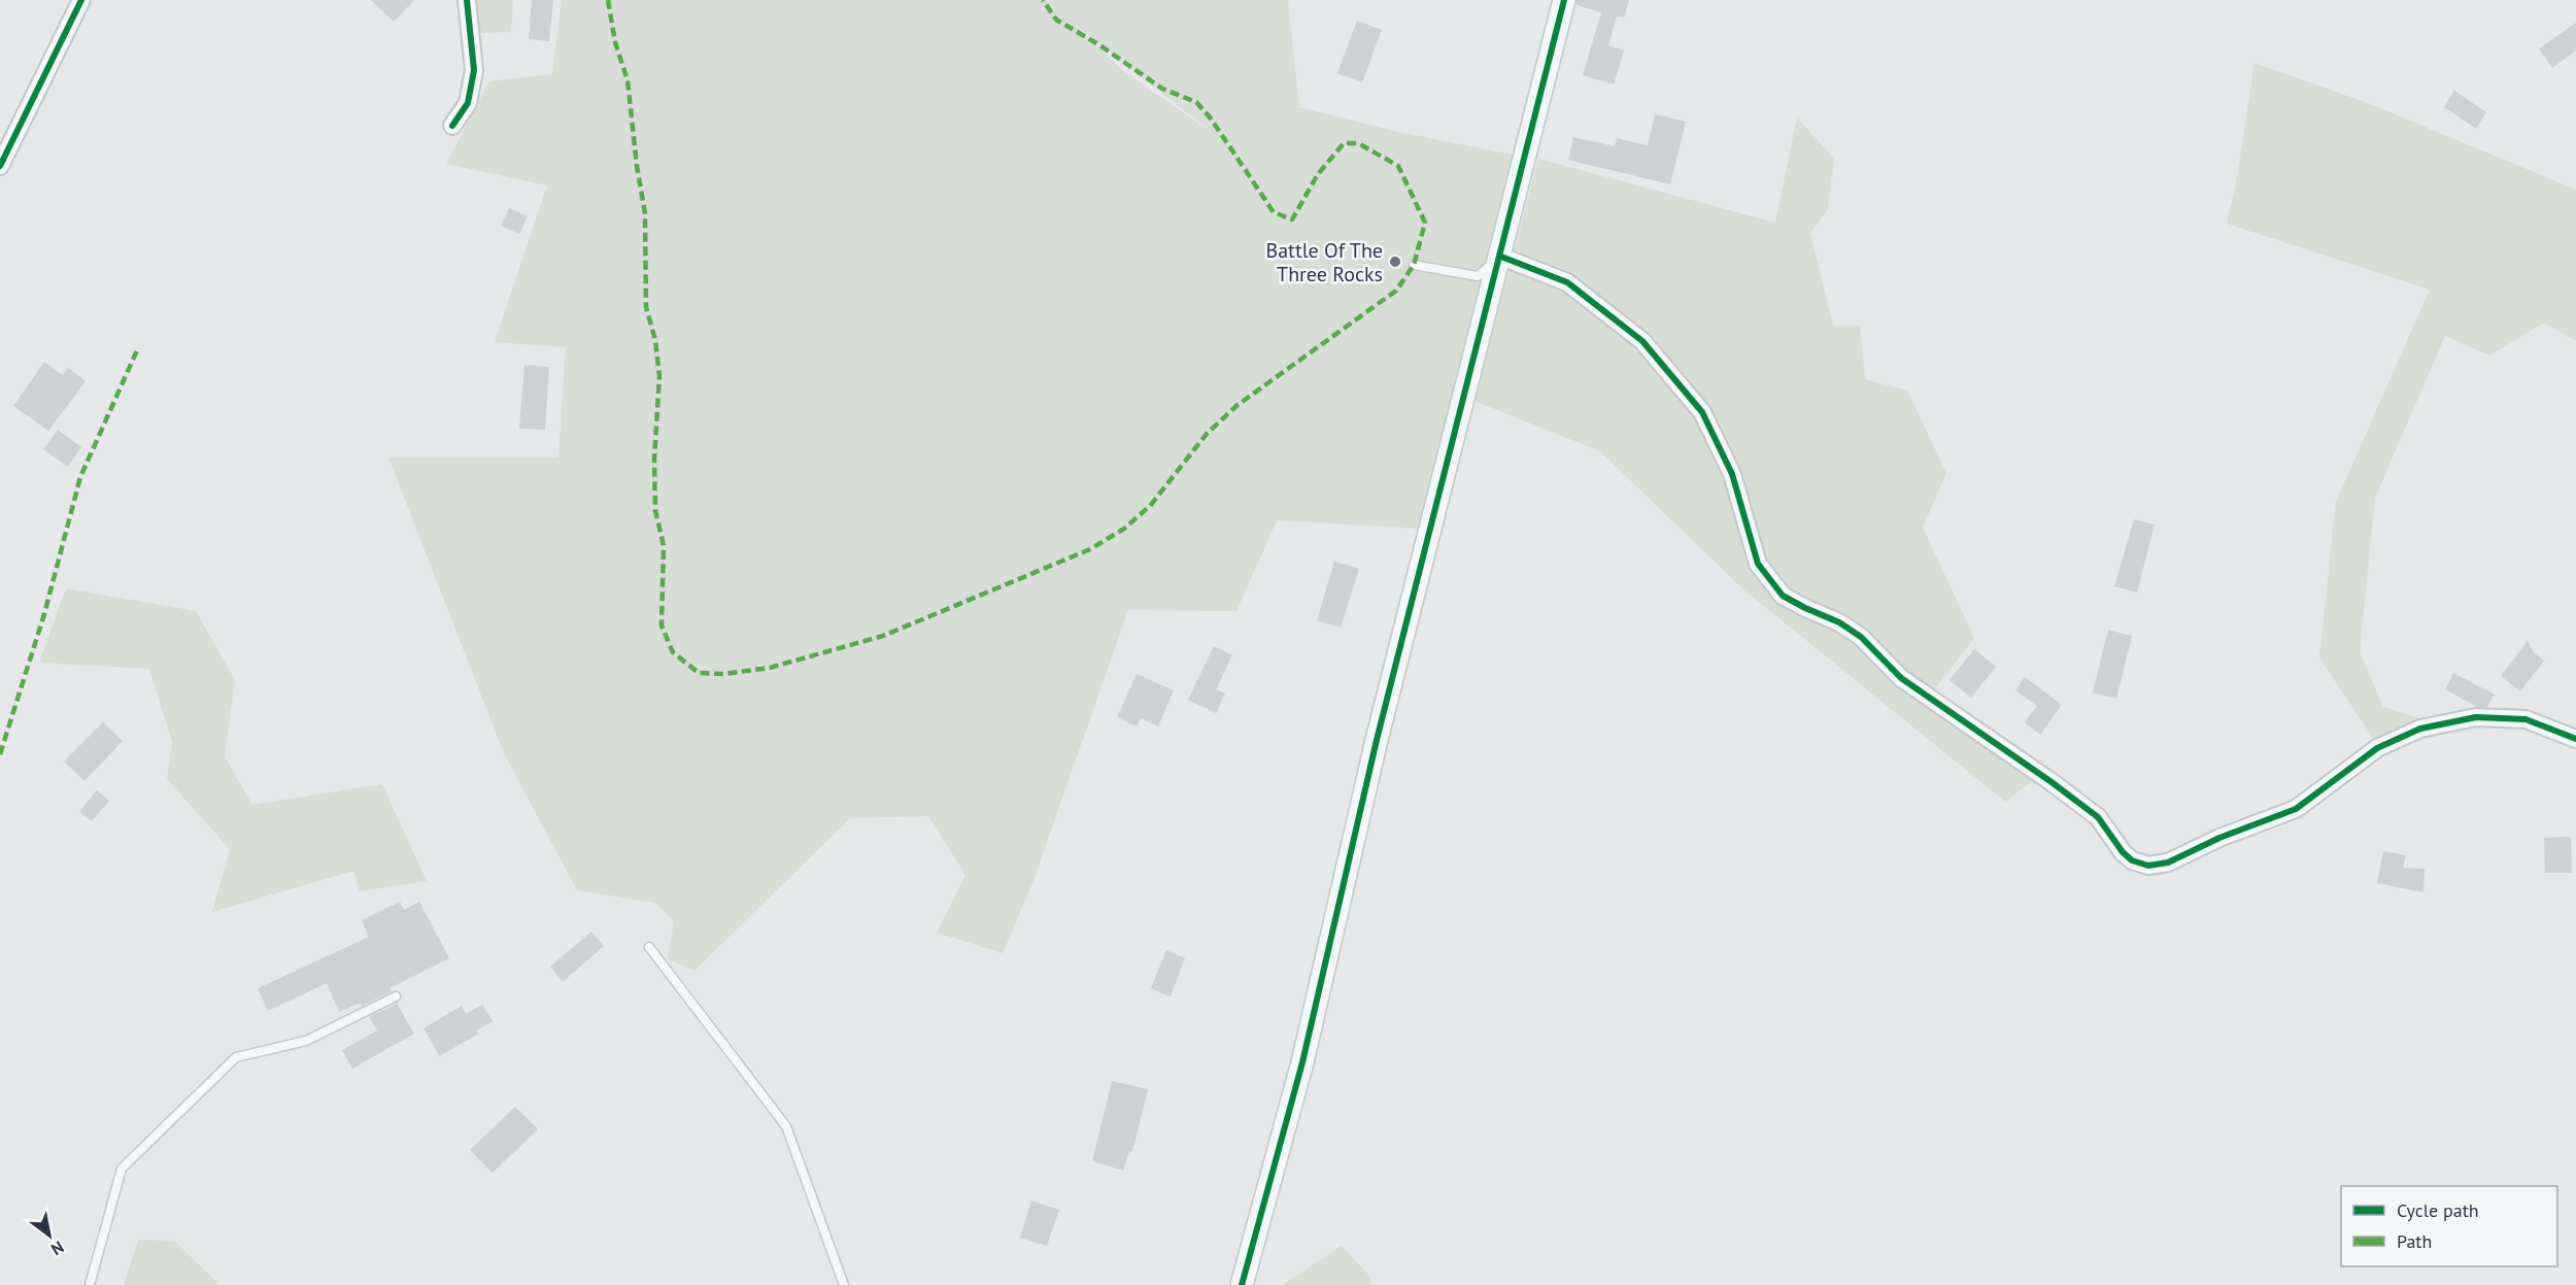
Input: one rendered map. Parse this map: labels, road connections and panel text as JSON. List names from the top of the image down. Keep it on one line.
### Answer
{"places":["Battle Of The Three Rocks"],"legend":["Cycle path","Path"],"north":"bottom right"}
